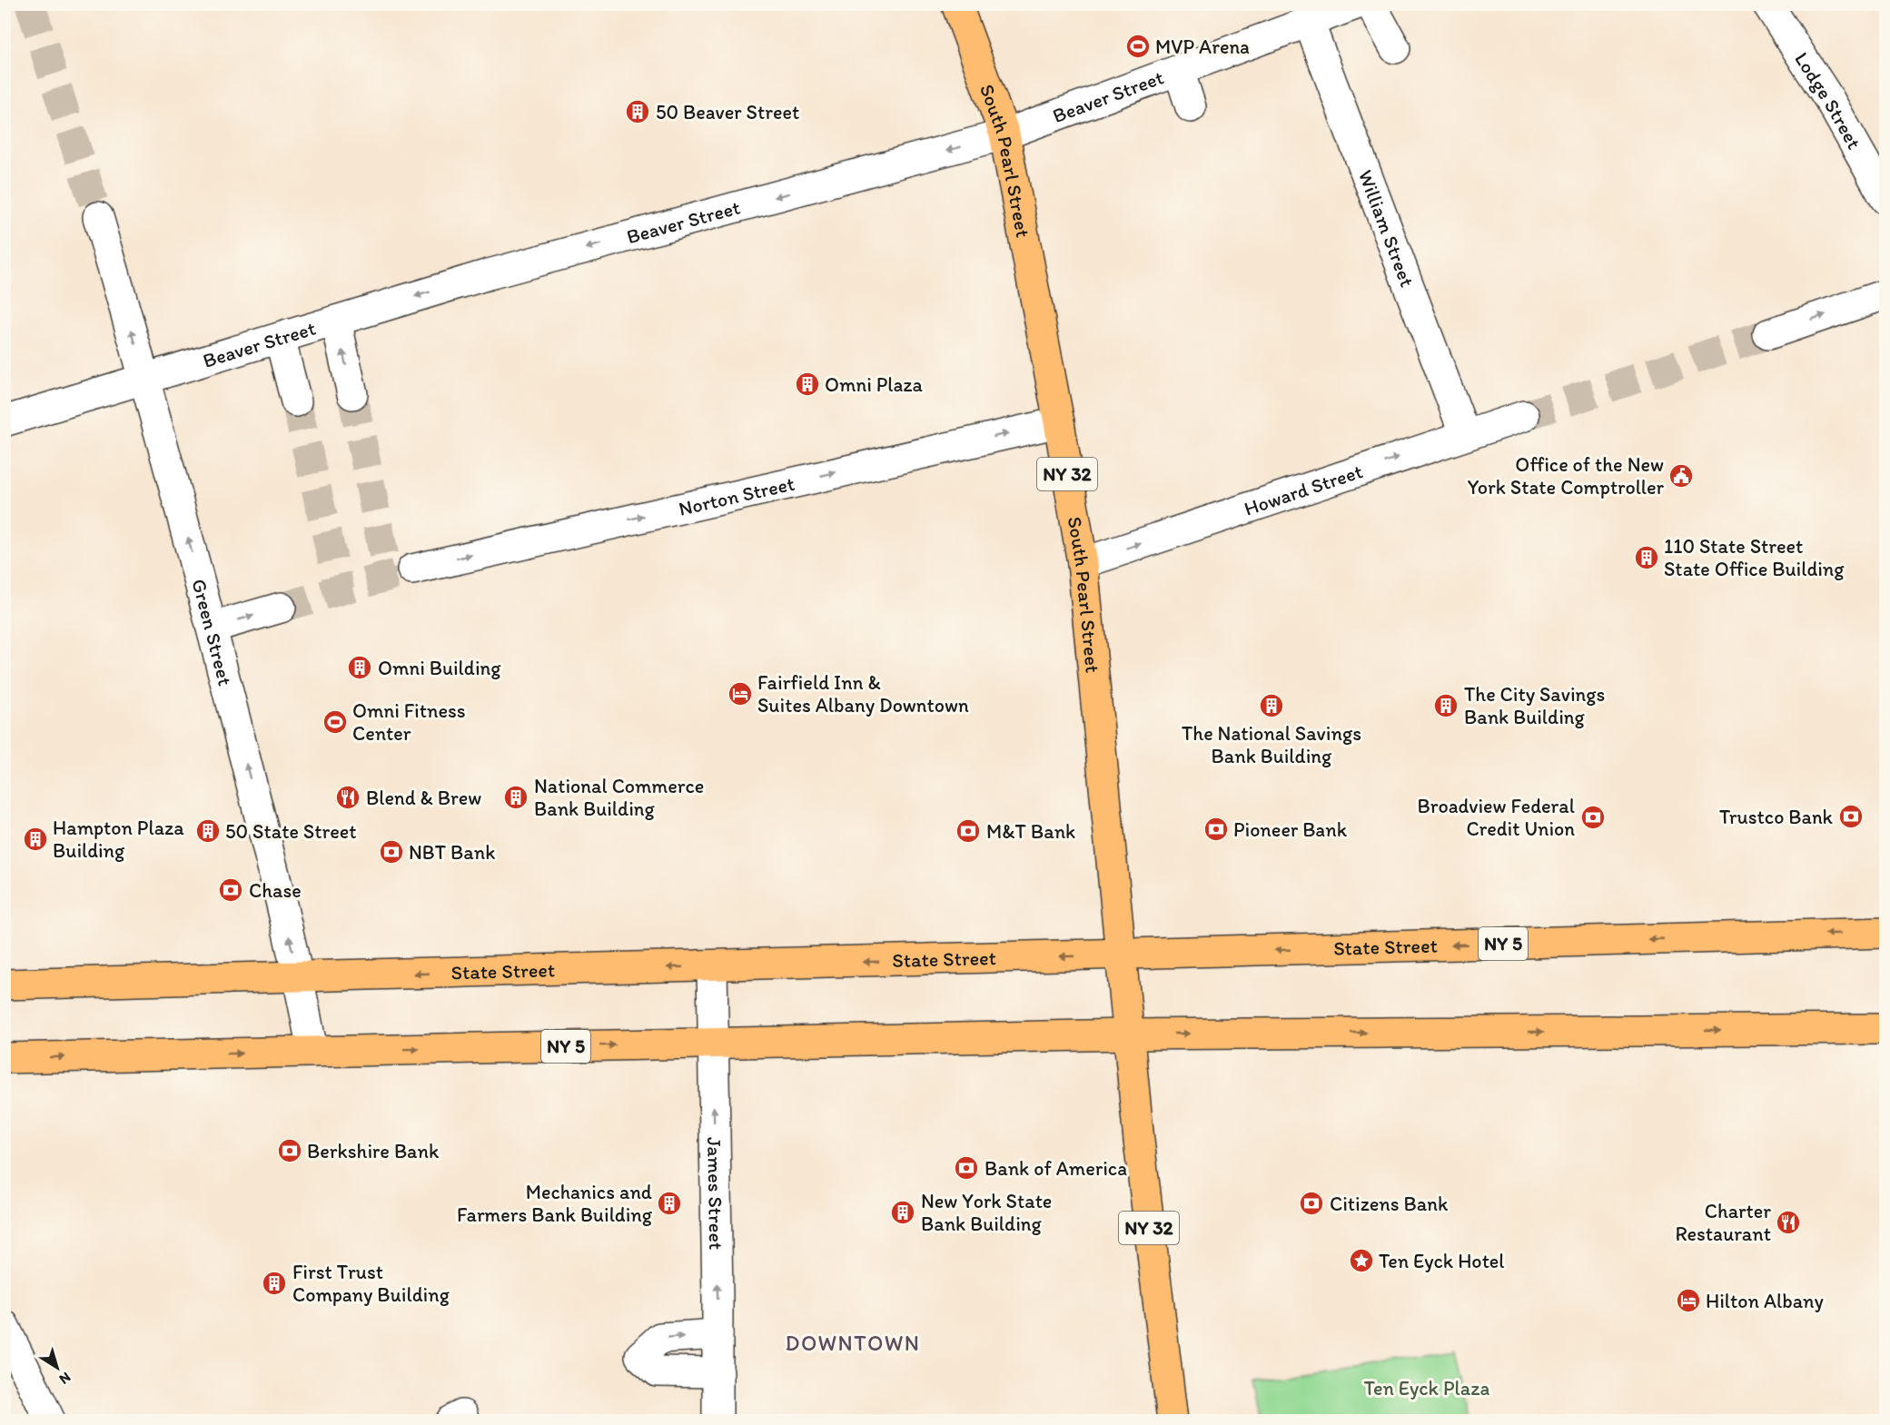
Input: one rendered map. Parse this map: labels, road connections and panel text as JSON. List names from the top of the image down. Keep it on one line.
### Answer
{"streets":{"main road":["South Pearl Street","NY 32","NY 5","State Street"],"street":["Beaver Street","Lodge Street","William Street","Howard Street","Norton Street","Green Street","James Street"]},"crossings":[["Beaver Street","South Pearl Street"],["Beaver Street","William Street"],["Beaver Street","Green Street"],["South Pearl Street","NY 32"],["South Pearl Street","Howard Street"],["South Pearl Street","Norton Street"],["South Pearl Street","NY 5"],["South Pearl Street","State Street"],["William Street","Howard Street"],["NY 32","NY 5"],["Green Street","NY 5"],["Green Street","State Street"],["NY 5","James Street"],["State Street","James Street"]],"one_way":["Beaver Street","Howard Street","Norton Street","Green Street","James Street"],"districts":["DOWNTOWN"],"parks":["Ten Eyck Plaza"],"places":{"sports":["MVP Arena","Omni Fitness Center"],"building":["50 Beaver Street","Omni Plaza","110 State Street State Office Building","Omni Building","The National Savings Bank Building","The City Savings Bank Building","National Commerce Bank Building","50 State Street","Hampton Plaza Building","Mechanics and Farmers Bank Building","New York State Bank Building","First Trust Company Building"],"public building":["Office of the New York State Comptroller"],"hotel":["Fairfield Inn & Suites Albany Downtown","Hilton Albany"],"restaurant":["Blend & Brew","Charter Restaurant"],"bank":["Trustco Bank","Broadview Federal Credit Union","Pioneer Bank","M&T Bank","NBT Bank","Chase","Berkshire Bank","Bank of America","Citizens Bank"],"place":["Ten Eyck Hotel"]},"north":"bottom right"}
